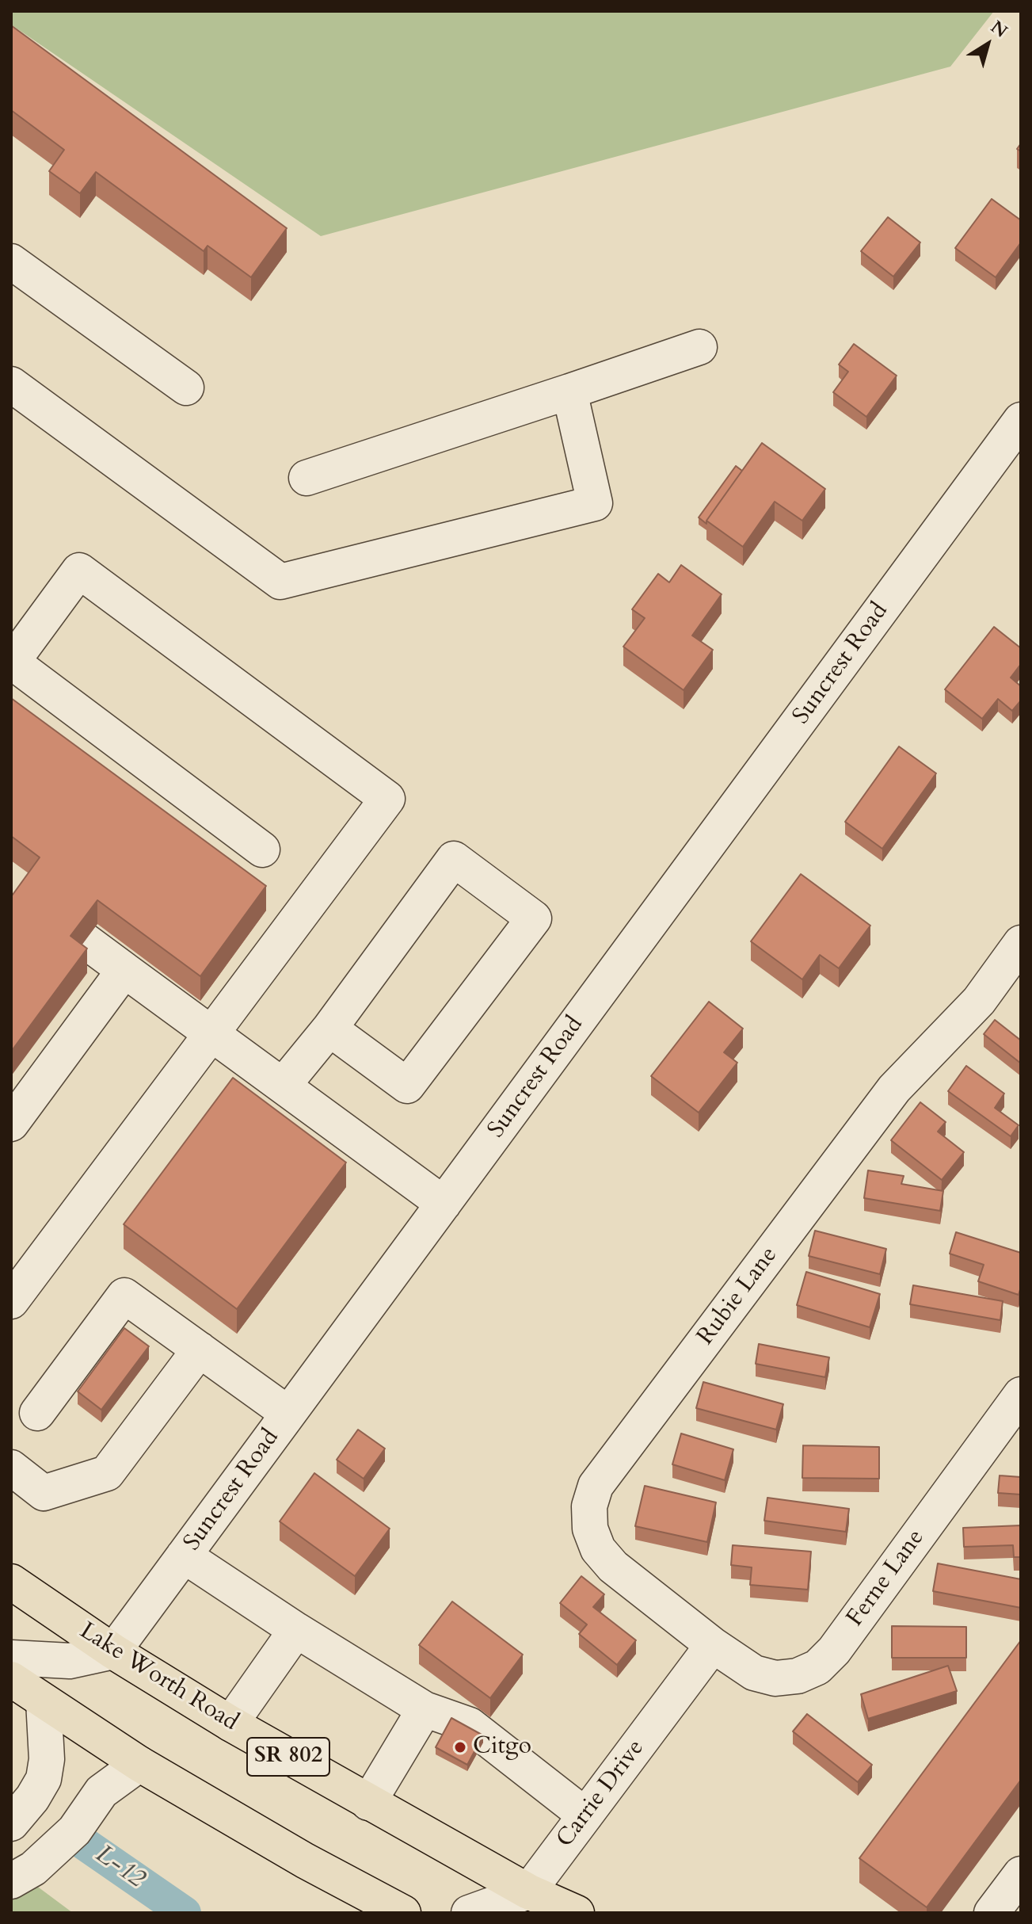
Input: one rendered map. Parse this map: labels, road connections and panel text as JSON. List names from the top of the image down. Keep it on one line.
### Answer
{"streets":{"main road":["Lake Worth Road","SR 802"],"street":["Suncrest Road","Rubie Lane","Ferne Lane","Carrie Drive"]},"crossings":[["Suncrest Road","Lake Worth Road"],["Rubie Lane","Ferne Lane"],["Rubie Lane","Carrie Drive"],["Ferne Lane","Carrie Drive"],["Lake Worth Road","Carrie Drive"]],"water":["L-12"],"places":["Citgo"],"north":"top right"}
